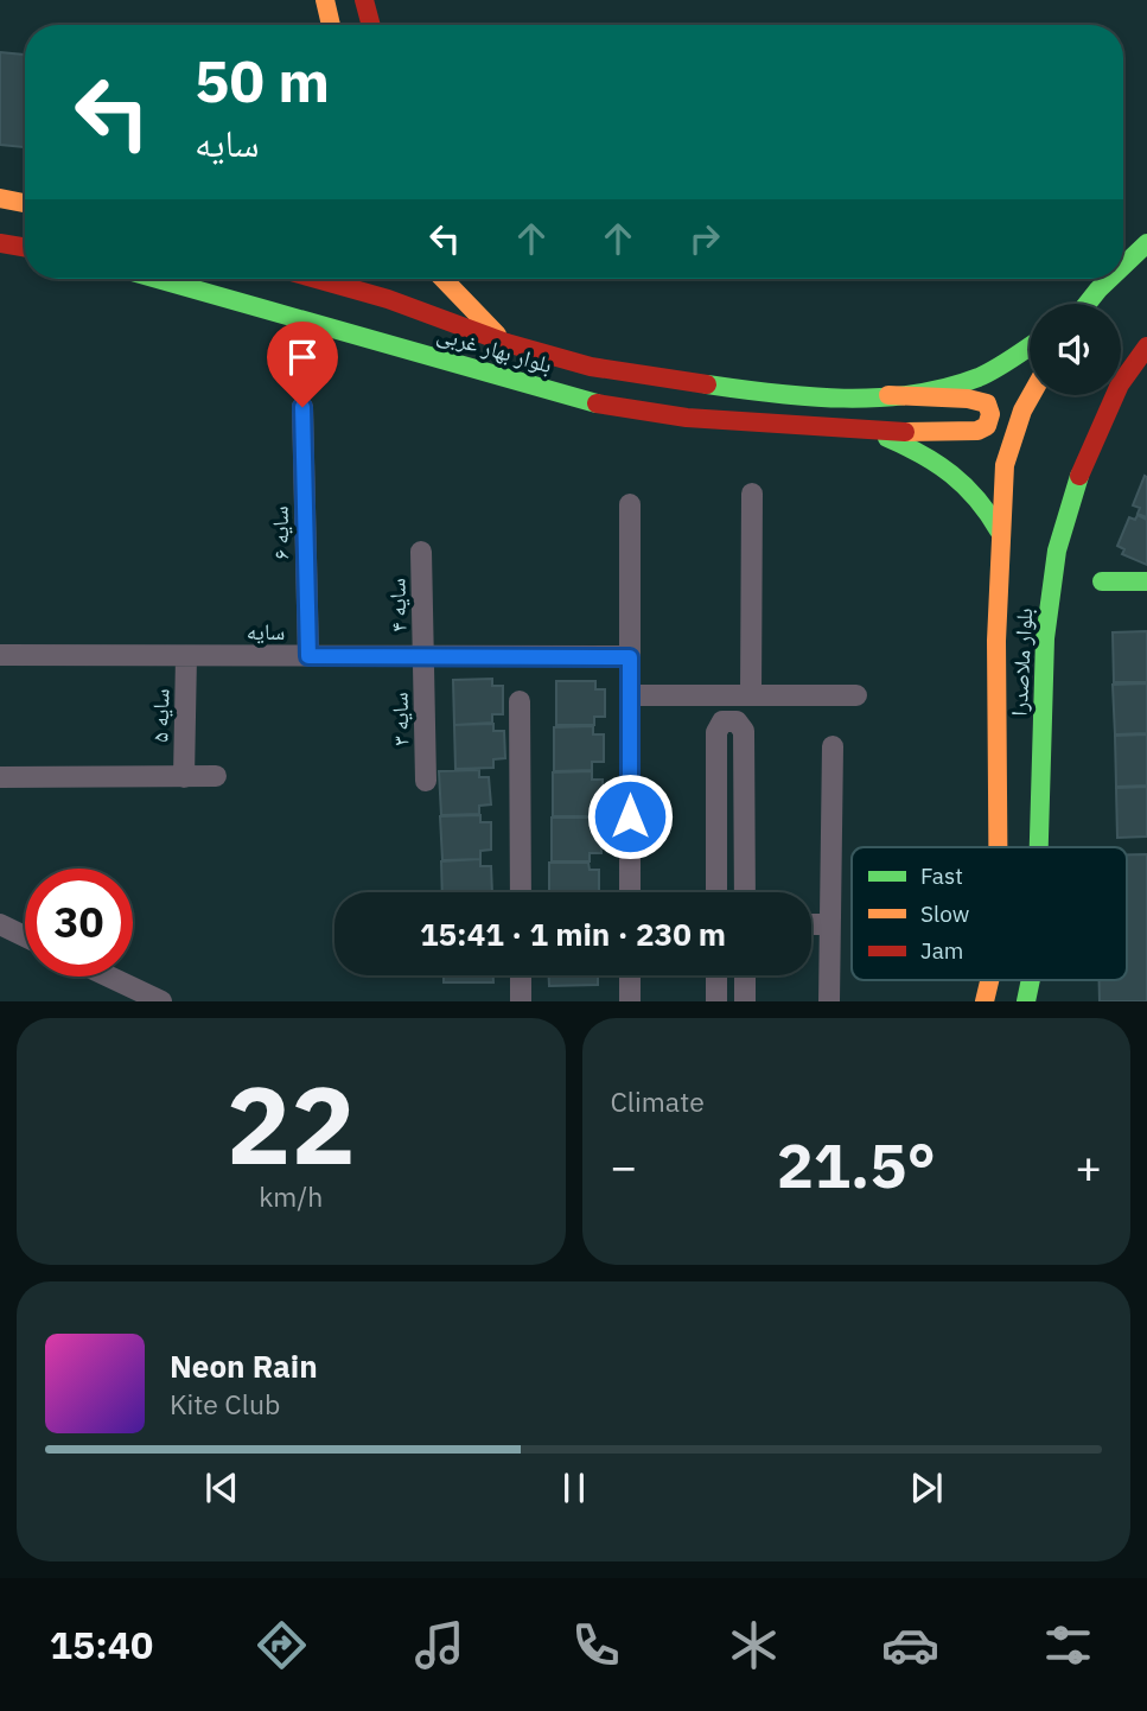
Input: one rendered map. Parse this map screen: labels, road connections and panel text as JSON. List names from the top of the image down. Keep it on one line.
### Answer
{"streets":{"main road":["بلوار بهار غربی","بلوار ملاصدرا"],"street":["سایه ۶","سایه ۴","سایه","سایه ۵","سایه ۳"]},"crossings":[["سایه ۶","سایه"],["سایه ۴","سایه"],["سایه ۴","سایه ۳"],["سایه","سایه ۵"],["سایه","سایه ۳"]],"legend":["Fast","Slow","Jam"],"page":{"turn":["50 m","سایه"],"limit":"30","trip":"15:41 · 1 min · 230 m","tile":[["22","km/h"],"Climate"],"heat":["−","21.5°","+"],"song":["Neon Rain","Kite Club"],"tabs":"15:40"}}
